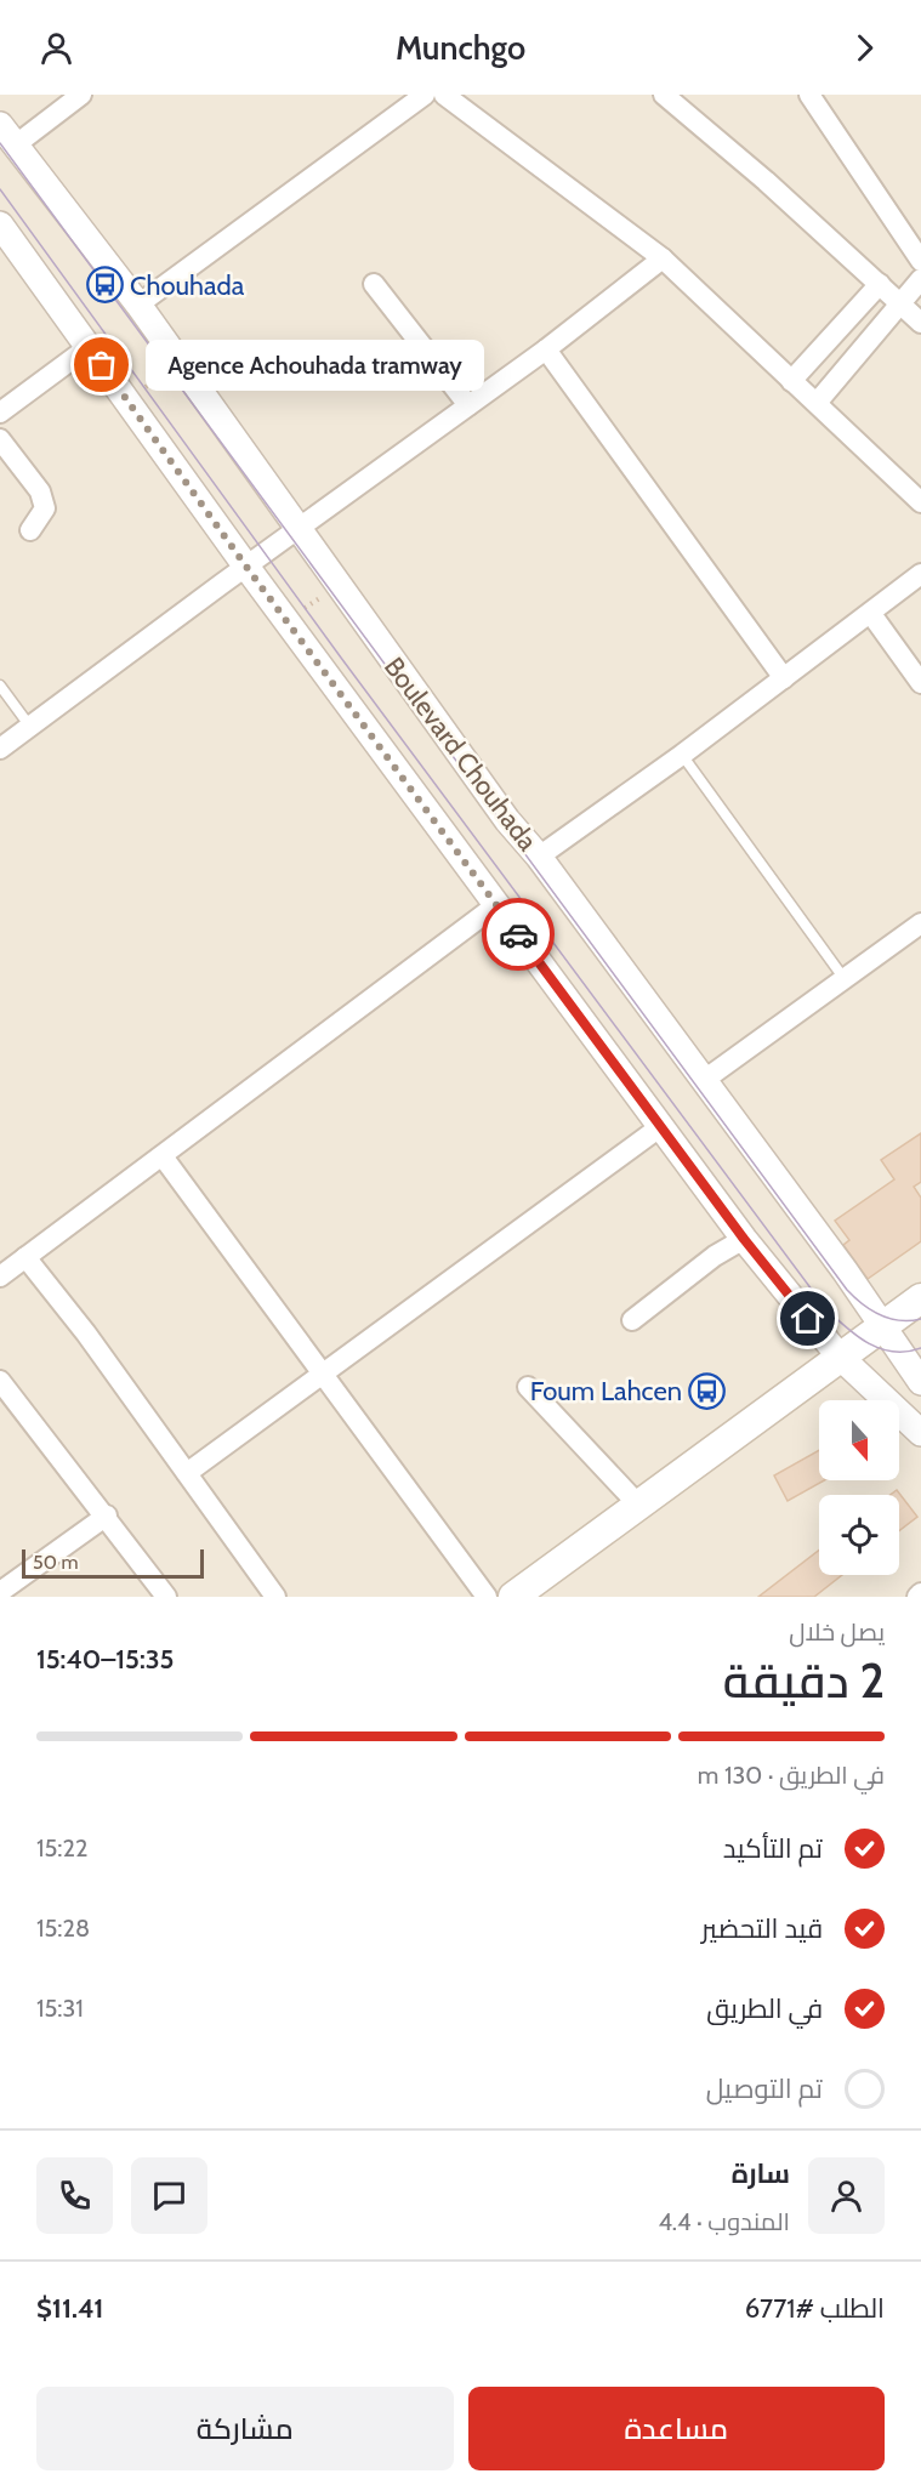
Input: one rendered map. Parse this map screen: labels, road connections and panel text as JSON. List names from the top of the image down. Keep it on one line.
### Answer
{"streets":{"street":["Boulevard Chouhada"]},"places":{"bus stop":["Chouhada","Foum Lahcen"],"other":["Agence Achouhada tramway"]},"scale_bar":"50 m","north":"bottom","page":{"header":"Munchgo","bubble":"Agence Achouhada tramway","scale":"50 m","heading":["2 دقيقة","يصل خلال","15:35–15:40"],"panel":["سارة","المندوب · 4.4","الطلب #6771","$11.41"],"bar":"في الطريق · 130 m","list":[["تم التأكيد","15:22"],["قيد التحضير","15:28"],["في الطريق","15:31"],"تم التوصيل"],"buttons":["مساعدة","مشاركة"]}}
